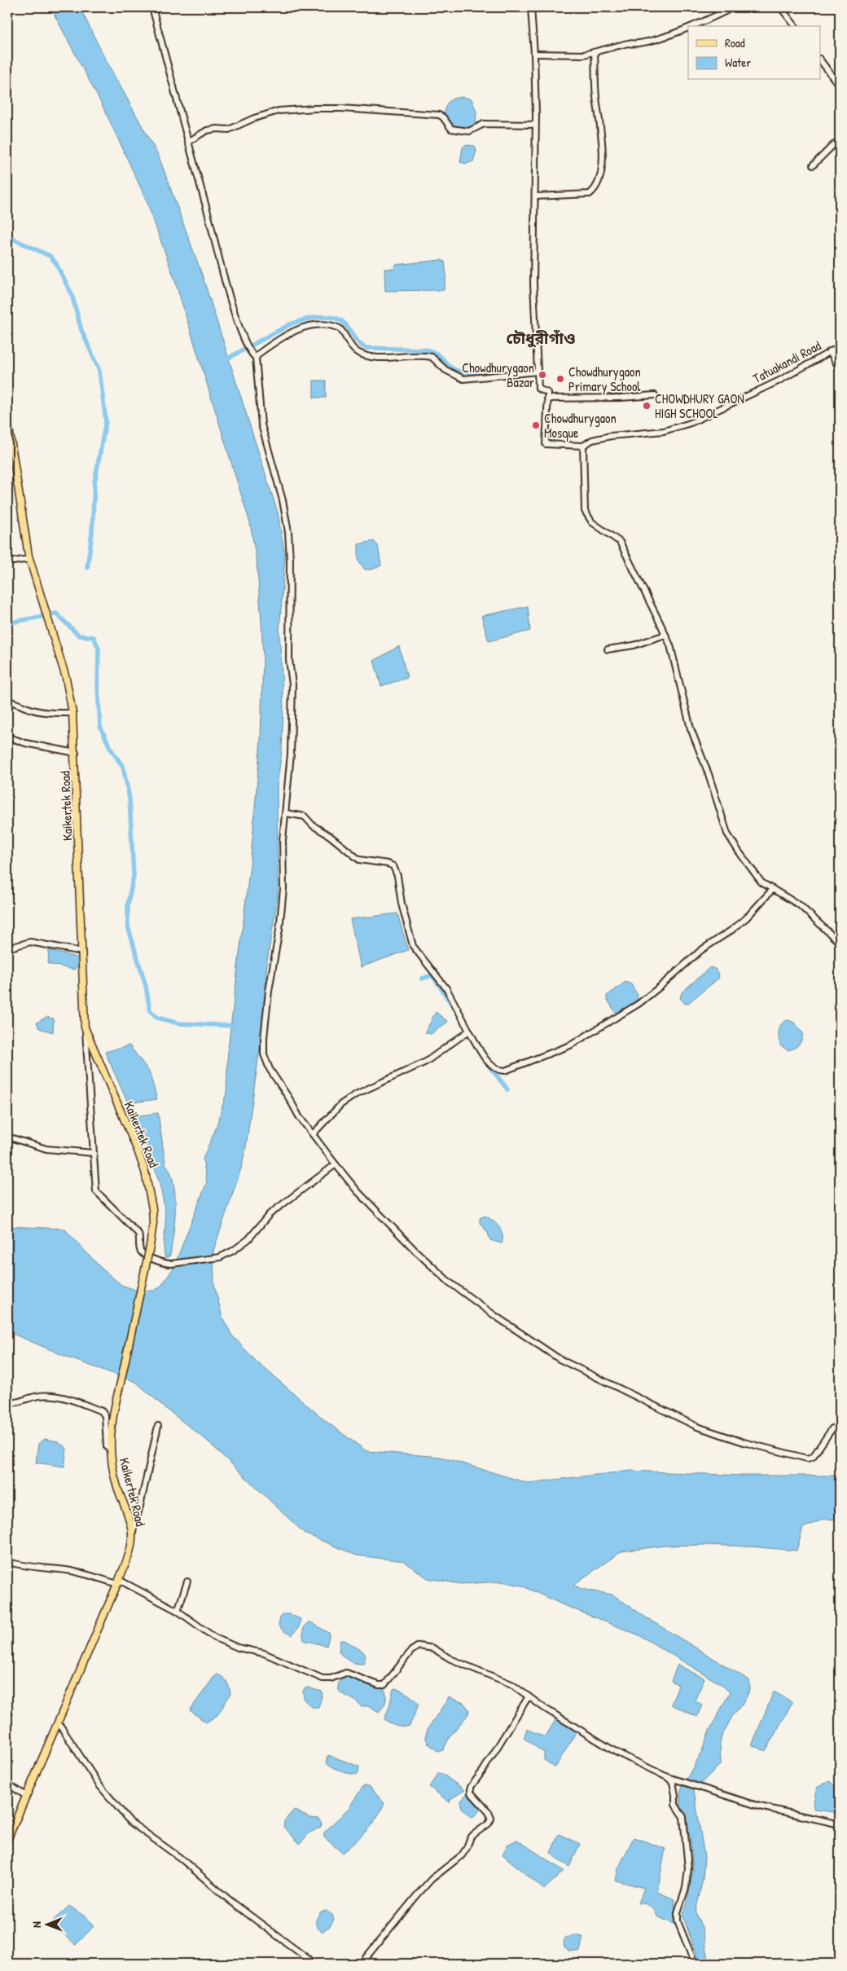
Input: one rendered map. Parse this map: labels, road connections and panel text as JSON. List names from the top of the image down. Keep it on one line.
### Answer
{"streets":{"main road":["Kaikertek Road"],"street":["Tatuakandi Road"]},"districts":["চৌধুরীগাঁও"],"places":["Chowdhurygaon Bazar","Chowdhurygaon Primary School","CHOWDHURY GAON HIGH SCHOOL","Chowdhurygaon Mosque"],"legend":["Road","Water"],"north":"left"}
